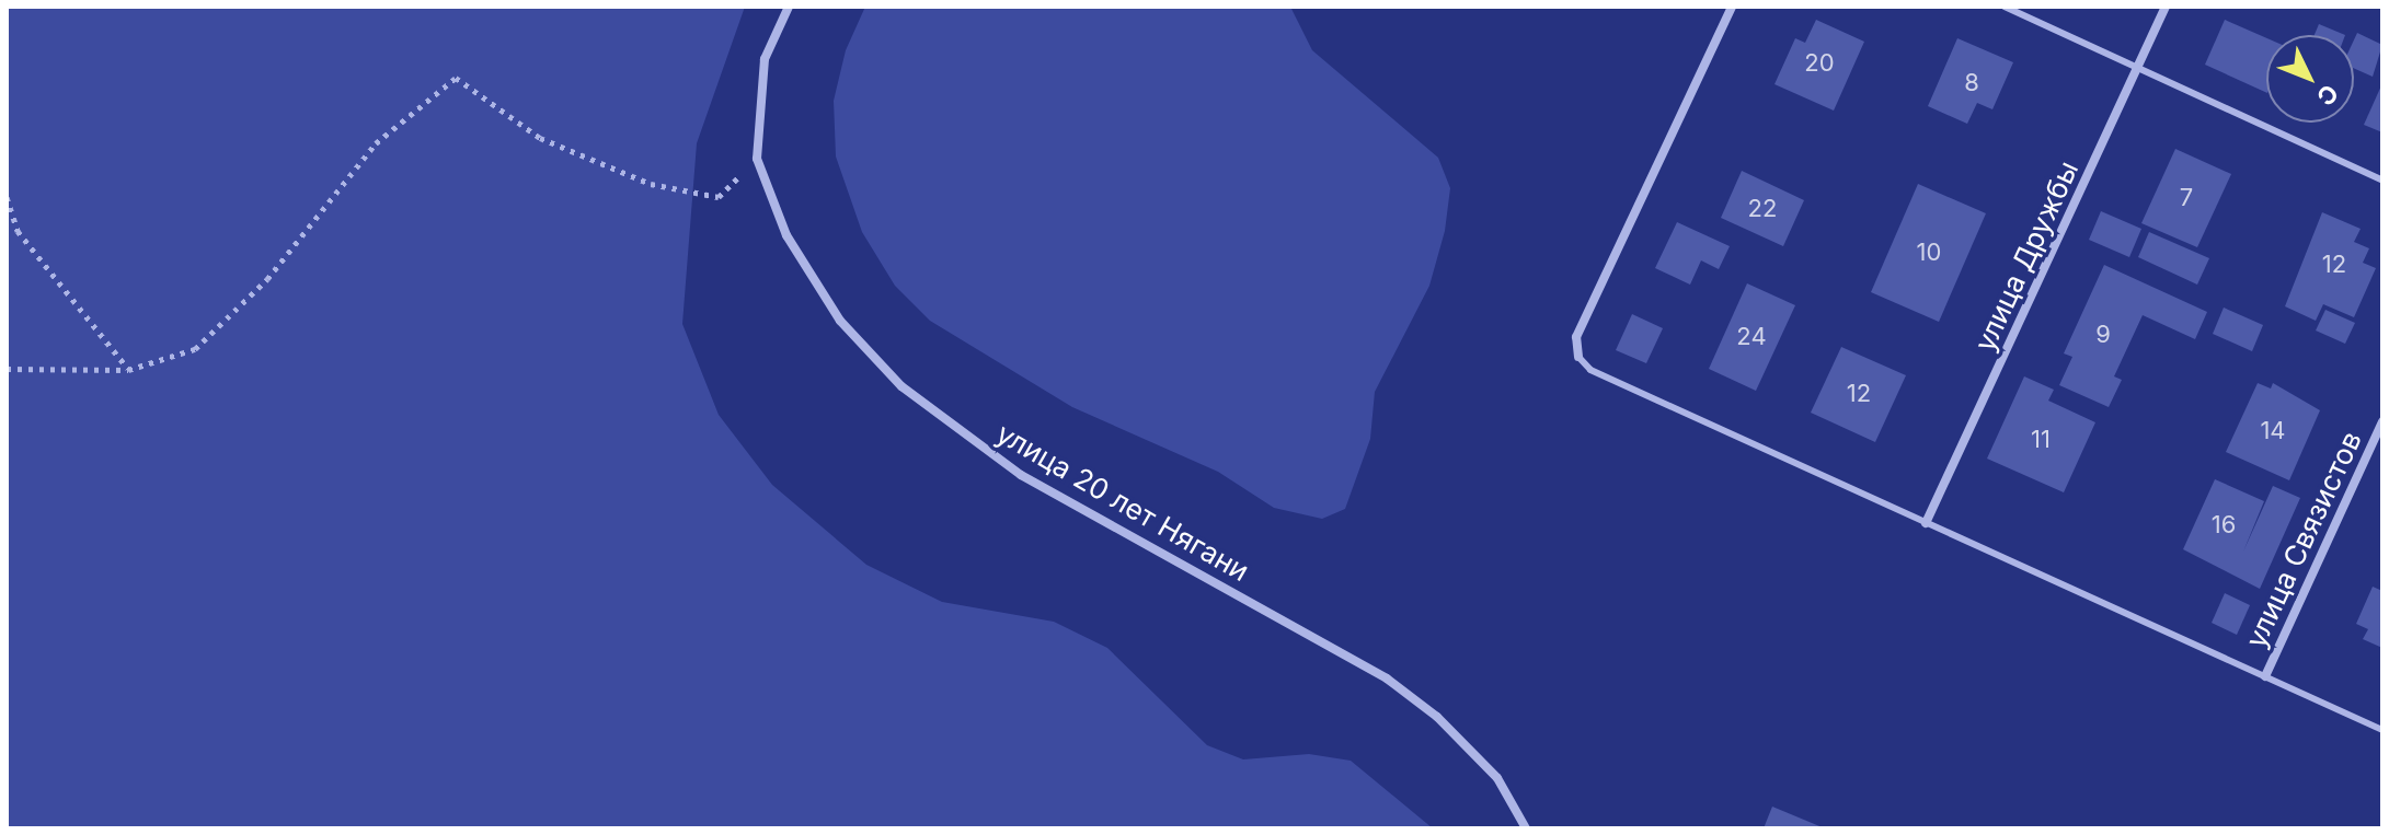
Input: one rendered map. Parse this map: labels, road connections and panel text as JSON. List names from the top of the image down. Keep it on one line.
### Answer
{"streets":{"street":["улица Дружбы","улица 20 лет Нягани","улица Связистов"]},"house_numbers":["20","8","7","22","10","12","9","24","12","14","11","16"],"north":"bottom right"}
